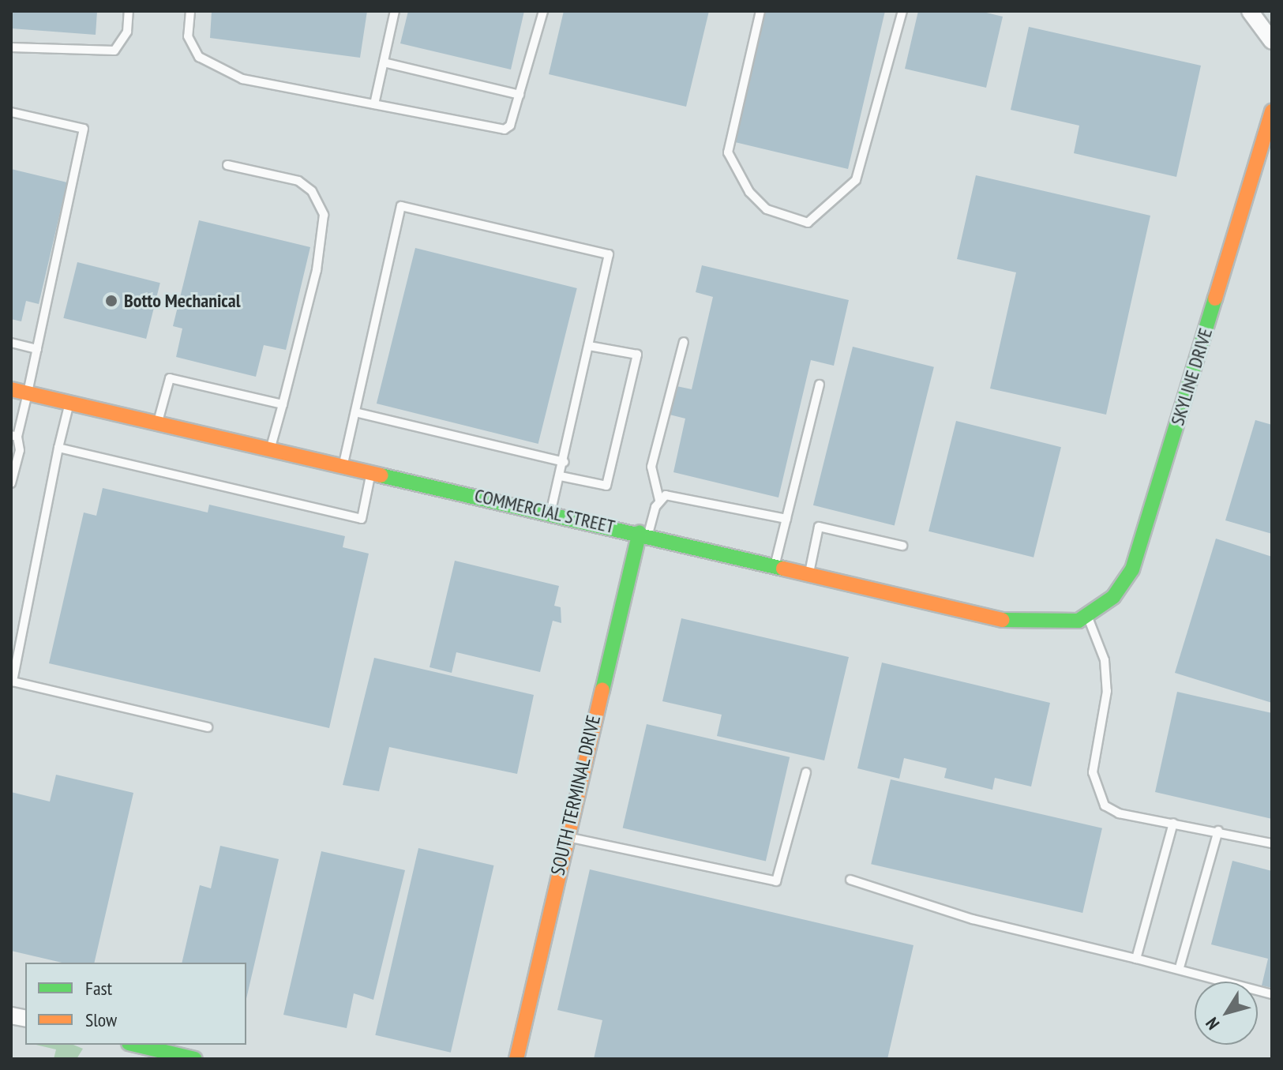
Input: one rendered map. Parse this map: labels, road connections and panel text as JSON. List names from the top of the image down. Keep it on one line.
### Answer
{"streets":{"street":["SKYLINE DRIVE","COMMERCIAL STREET","SOUTH TERMINAL DRIVE"]},"crossings":[["SKYLINE DRIVE","COMMERCIAL STREET"],["COMMERCIAL STREET","SOUTH TERMINAL DRIVE"]],"places":["Botto Mechanical"],"legend":["Fast","Slow"],"north":"bottom left"}
